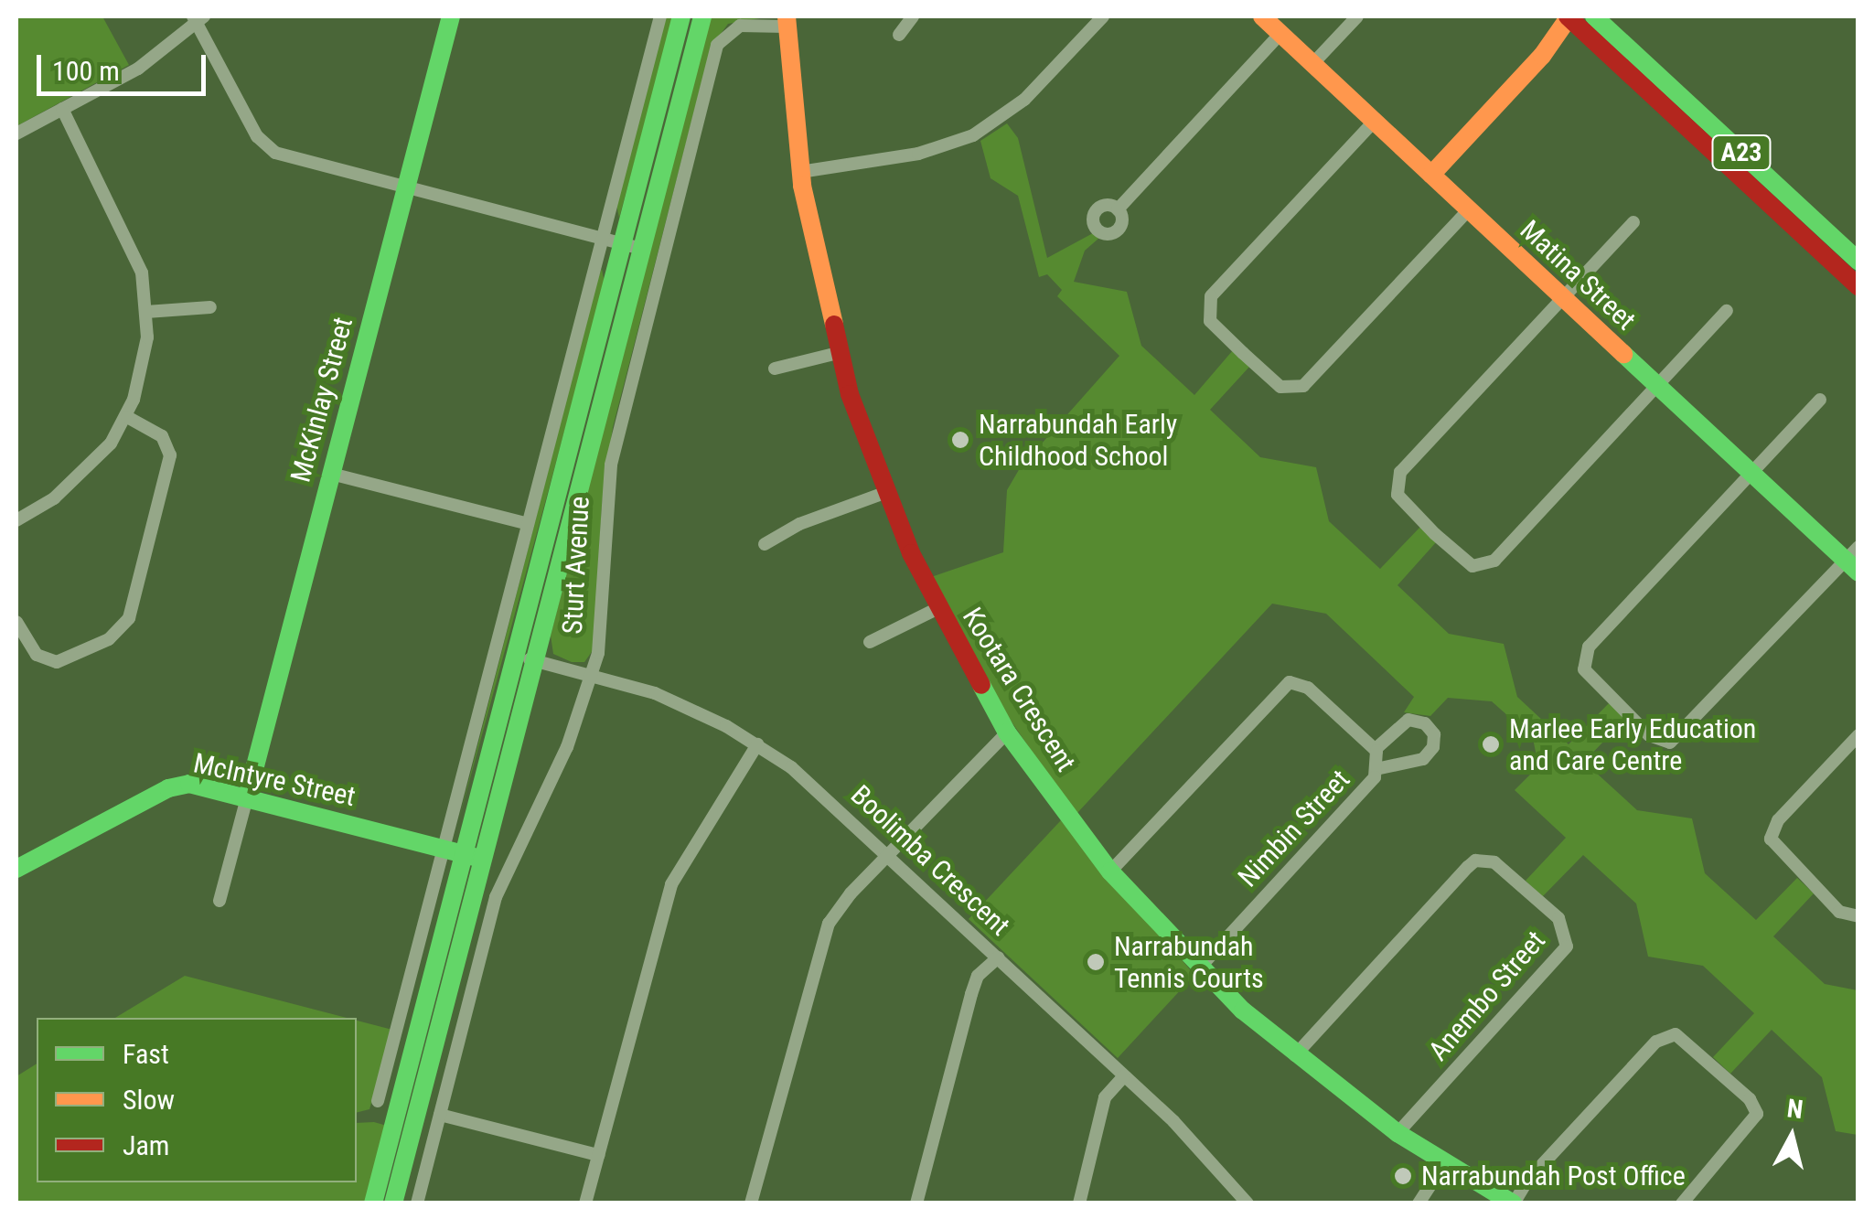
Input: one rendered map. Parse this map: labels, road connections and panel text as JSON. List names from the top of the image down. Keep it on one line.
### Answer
{"streets":{"main road":["A23","Matina Street","McKinlay Street","Sturt Avenue","Kootara Crescent","McIntyre Street"],"street":["Nimbin Street","Boolimba Crescent","Anembo Street"]},"crossings":[["McKinlay Street","McIntyre Street"],["Sturt Avenue","Kootara Crescent"],["Sturt Avenue","McIntyre Street"],["Sturt Avenue","Boolimba Crescent"],["Kootara Crescent","Nimbin Street"],["Kootara Crescent","Anembo Street"]],"places":["Narrabundah Early Childhood School","Marlee Early Education and Care Centre","Narrabundah Tennis Courts","Narrabundah Post Office"],"legend":["Fast","Slow","Jam"],"scale_bar":"100 m","north":"top"}
